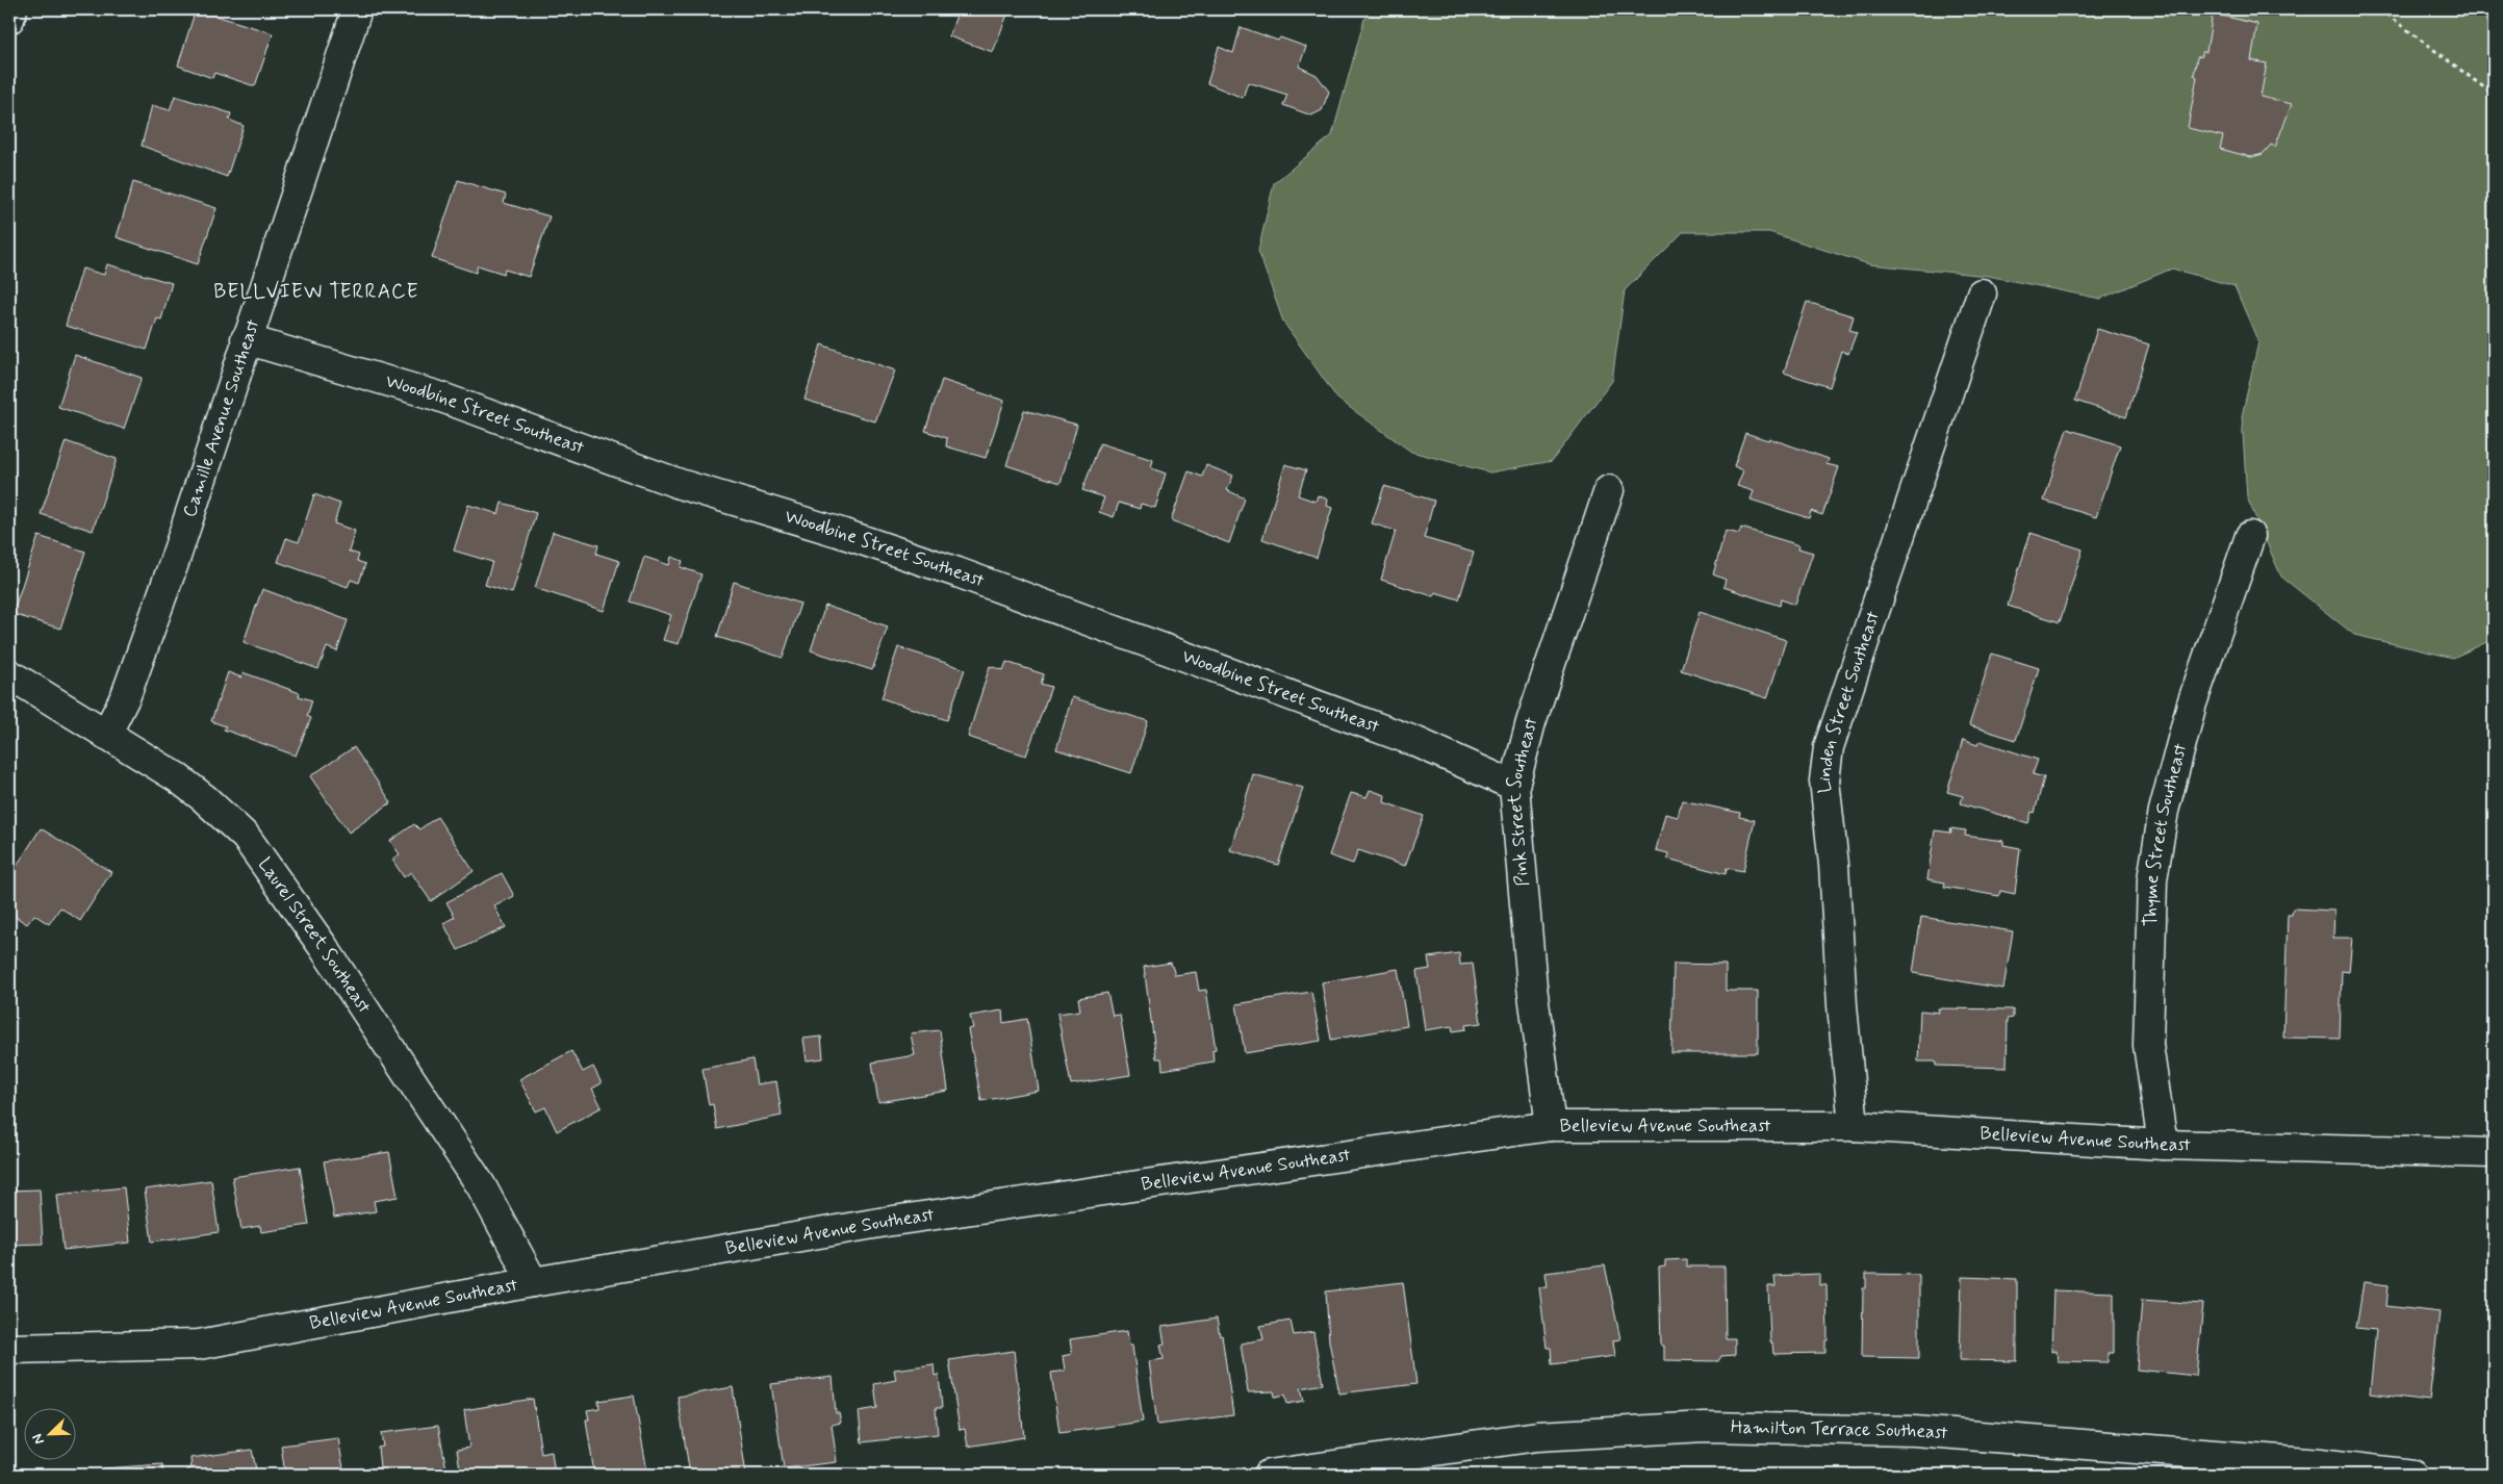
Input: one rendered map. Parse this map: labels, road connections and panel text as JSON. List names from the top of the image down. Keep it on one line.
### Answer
{"streets":{"street":["Woodbine Street Southeast","Camille Avenue Southeast","Linden Street Southeast","Pink Street Southeast","Thyme Street Southeast","Laurel Street Southeast","Belleview Avenue Southeast","Hamilton Terrace Southeast"]},"crossings":[["Woodbine Street Southeast","Camille Avenue Southeast"],["Woodbine Street Southeast","Pink Street Southeast"],["Camille Avenue Southeast","Laurel Street Southeast"],["Linden Street Southeast","Belleview Avenue Southeast"],["Pink Street Southeast","Belleview Avenue Southeast"],["Thyme Street Southeast","Belleview Avenue Southeast"],["Laurel Street Southeast","Belleview Avenue Southeast"]],"districts":["BELLVIEW TERRACE"],"north":"bottom left"}
